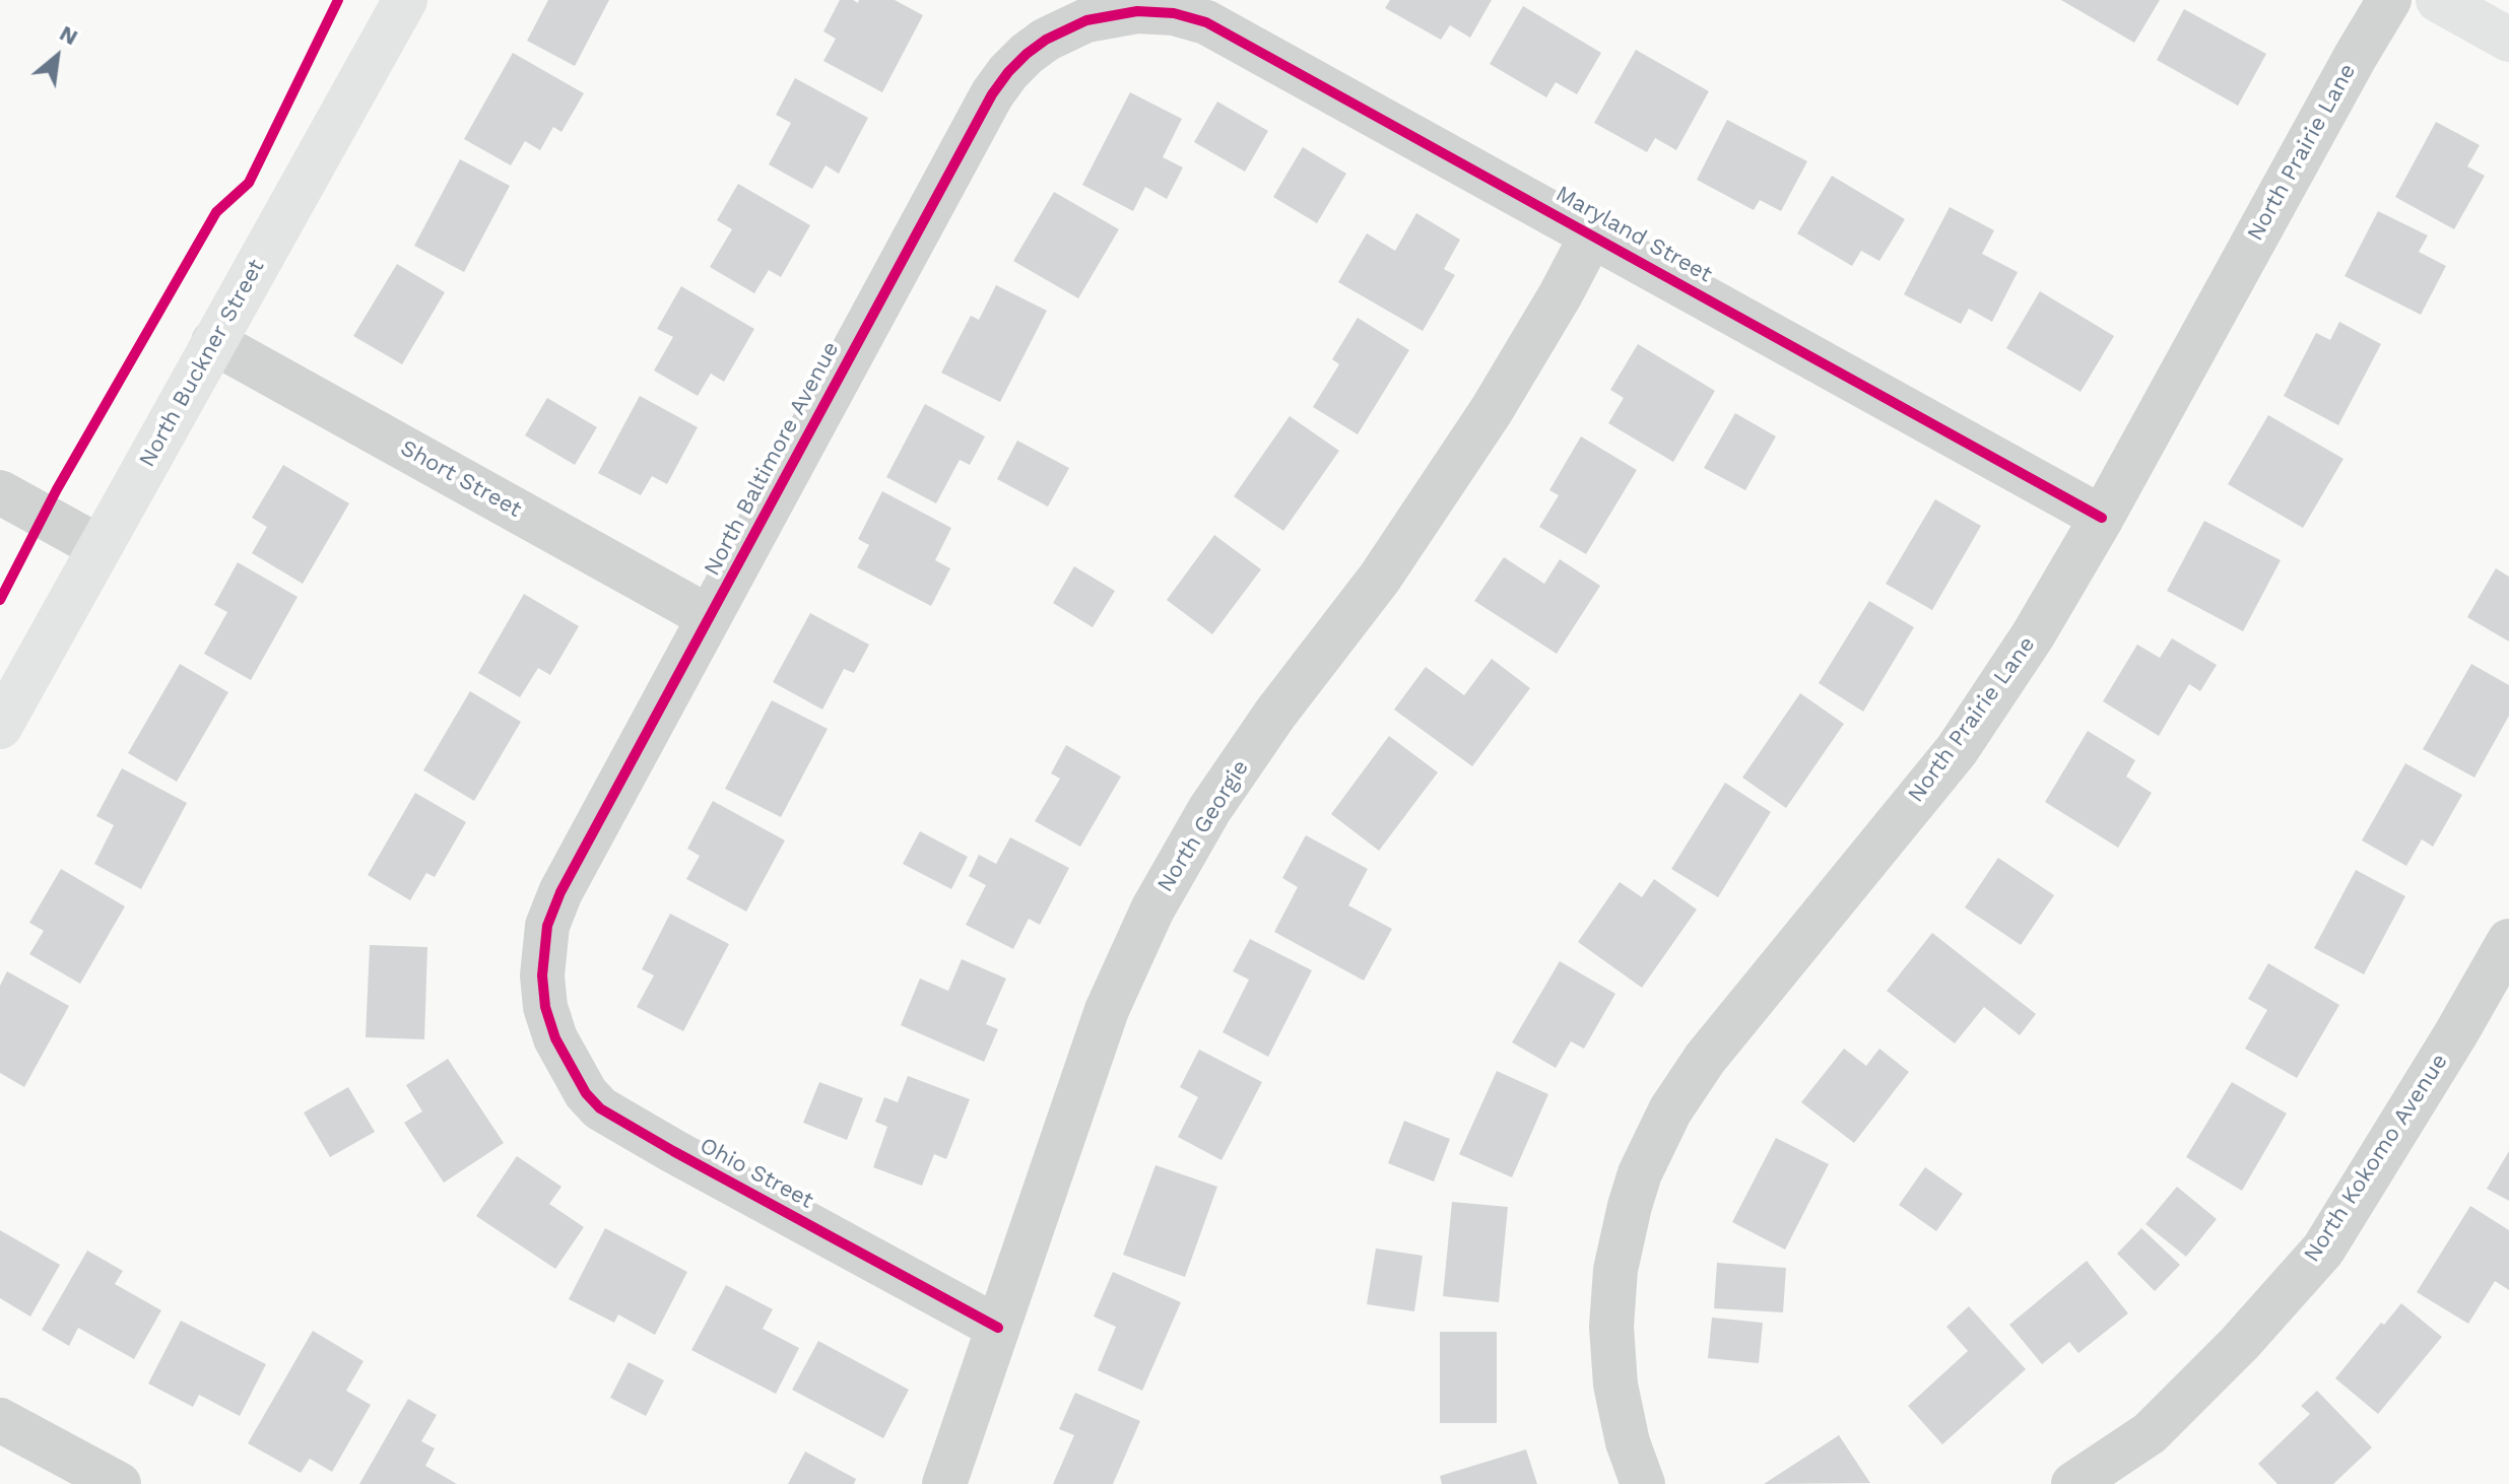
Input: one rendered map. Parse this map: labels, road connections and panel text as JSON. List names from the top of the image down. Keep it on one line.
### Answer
{"streets":{"main road":["North Buckner Street"],"street":["North Prairie Lane","Maryland Street","North Baltimore Avenue","Short Street","North Georgie","North Kokomo Avenue","Ohio Street"]},"crossings":[["North Prairie Lane","Maryland Street"],["Maryland Street","North Baltimore Avenue"],["Maryland Street","North Georgie"],["North Buckner Street","Short Street"],["North Baltimore Avenue","Short Street"],["North Baltimore Avenue","Ohio Street"],["North Georgie","Ohio Street"]],"north":"top right"}
